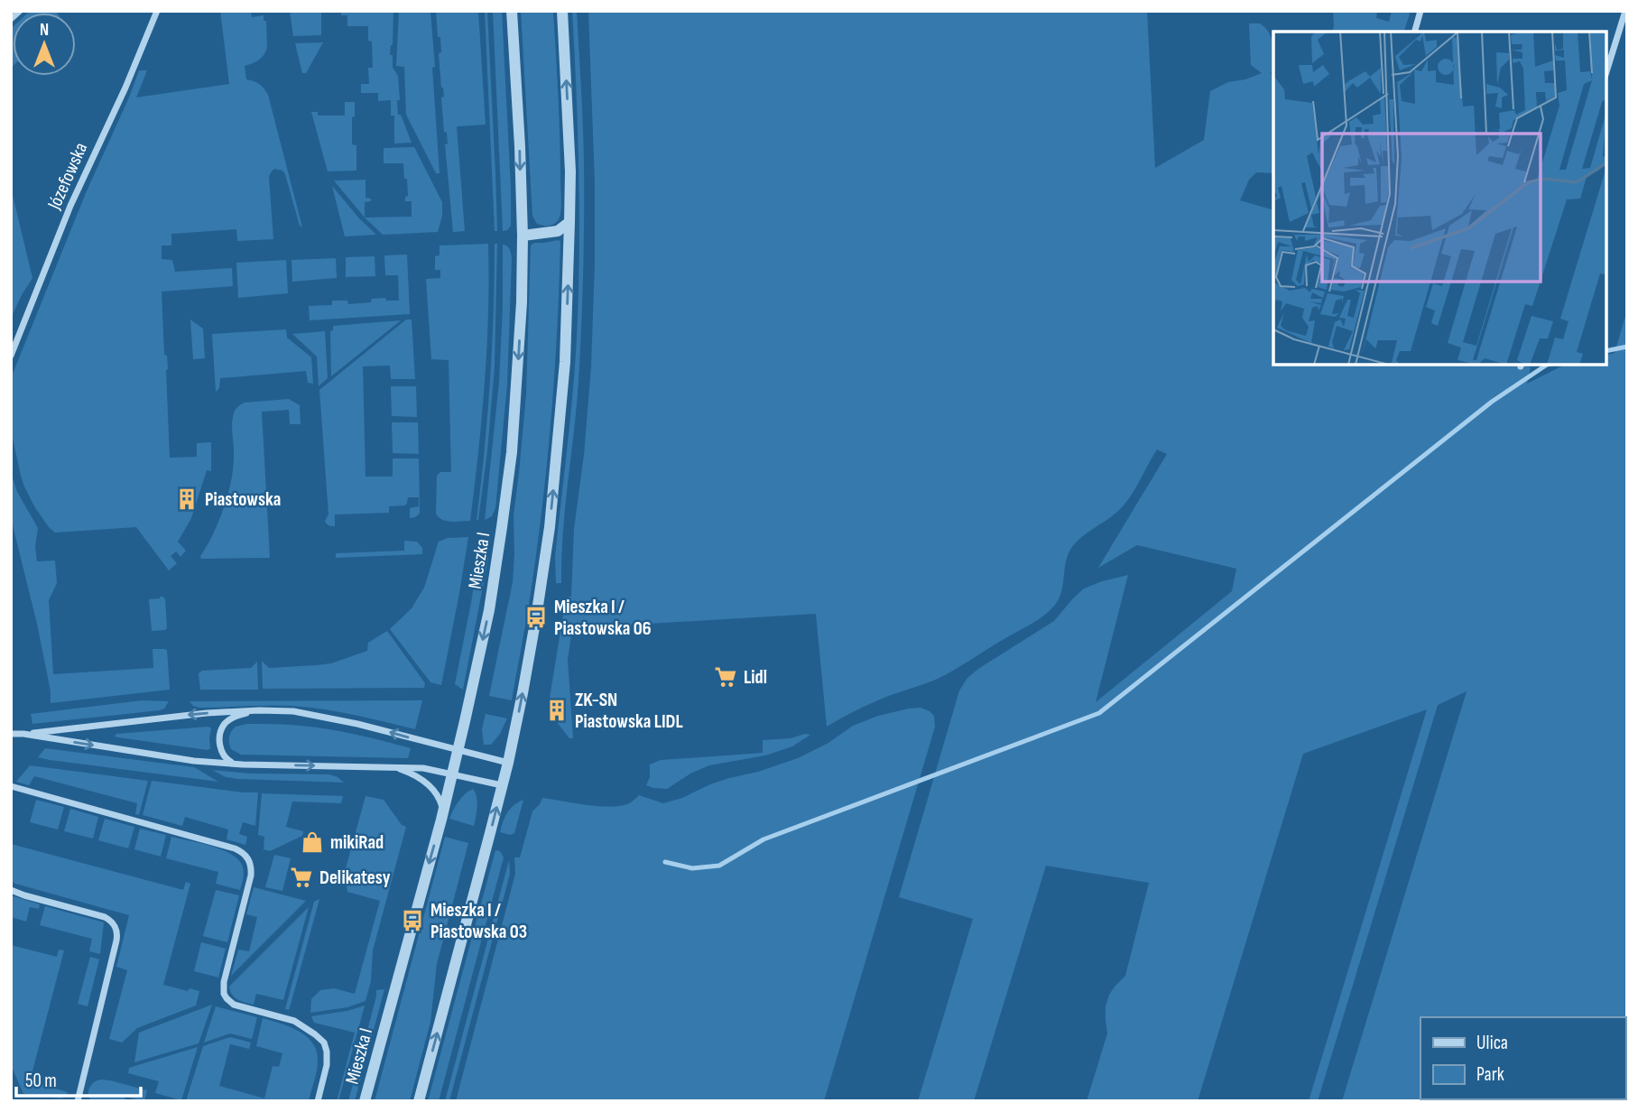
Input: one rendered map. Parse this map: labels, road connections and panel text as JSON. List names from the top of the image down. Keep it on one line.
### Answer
{"streets":{"street":["Józefowska","Mieszka I"]},"places":{"building":["Piastowska","ZK-SN Piastowska LIDL"],"bus stop":["Mieszka I / Piastowska 06","Mieszka I / Piastowska 03"],"supermarket":["Lidl","Delikatesy"],"shop":["mikiRad"]},"legend":["Ulica","Park"],"scale_bar":"50 m","north":"top"}
